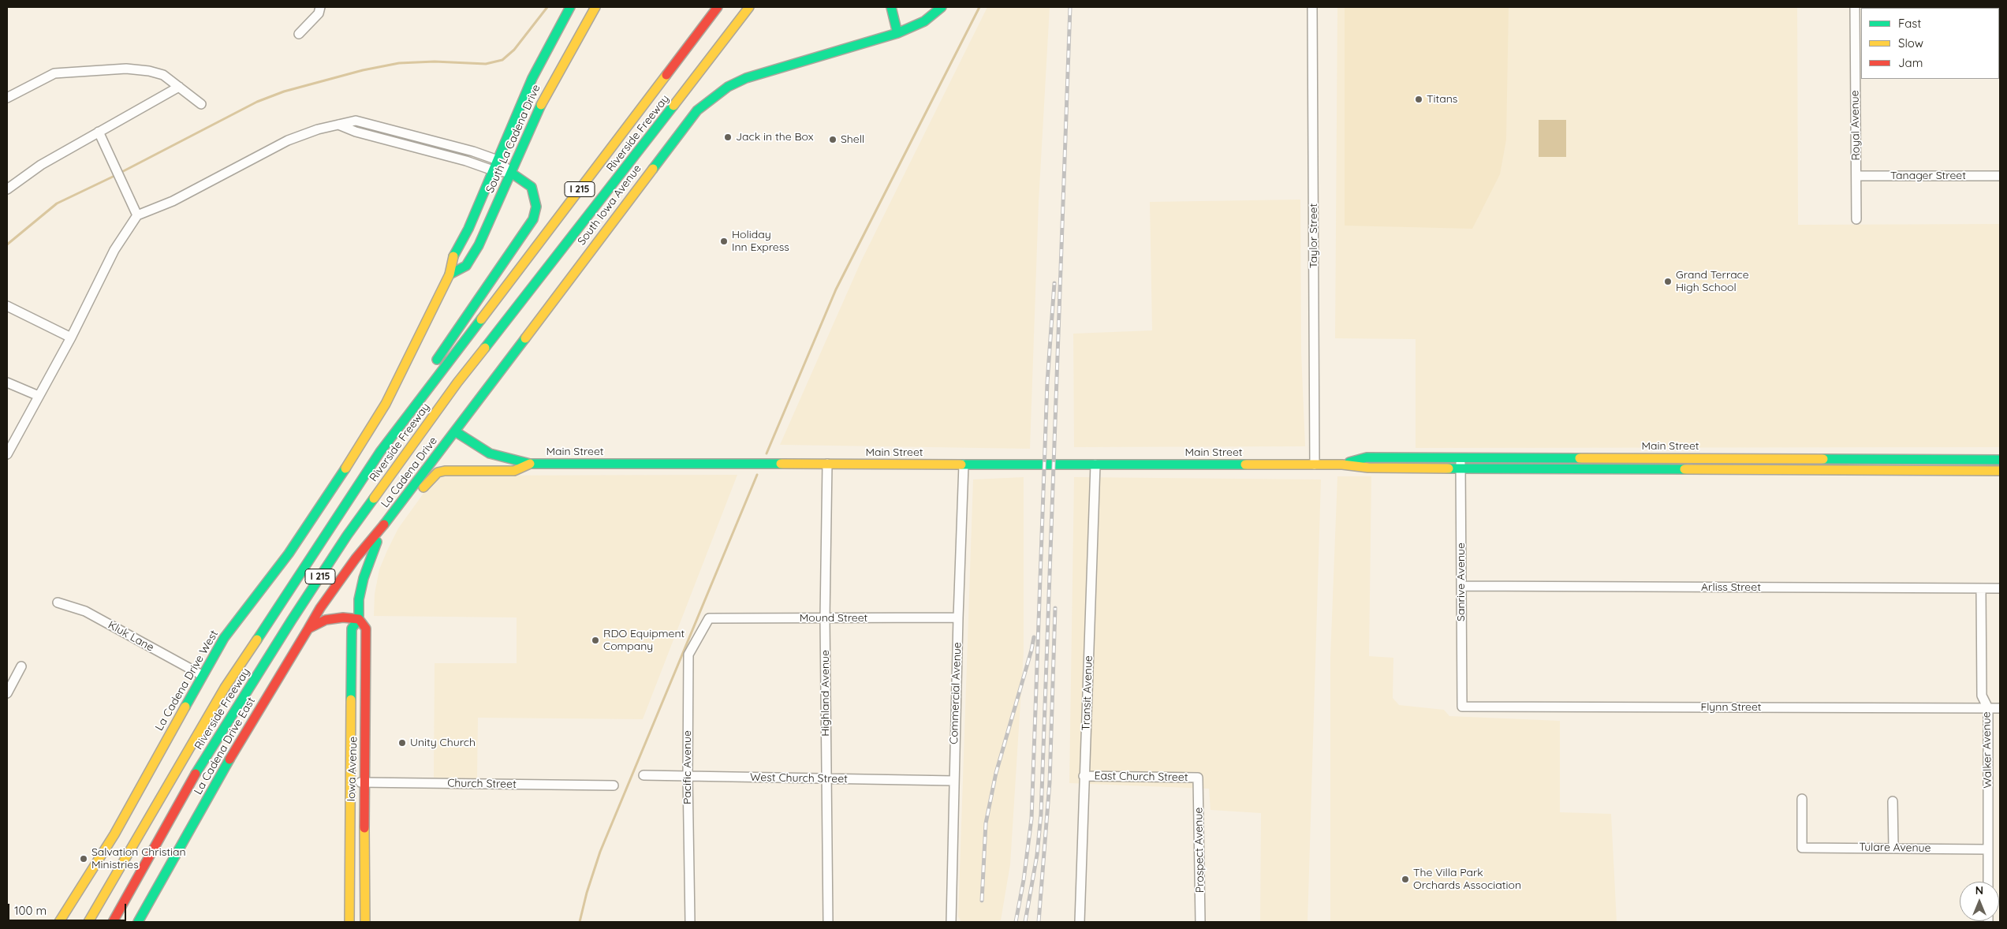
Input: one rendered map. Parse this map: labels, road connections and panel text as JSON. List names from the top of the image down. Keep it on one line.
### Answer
{"streets":{"main road":["Riverside Freeway","South La Cadena Drive","I 215","South Iowa Avenue","Main Street","La Cadena Drive","La Cadena Drive West","La Cadena Drive East","Iowa Avenue"],"street":["Royal Avenue","Tanager Street","Taylor Street","Sanrive Avenue","Arliss Street","Mound Street","Kluk Lane","Highland Avenue","Commercial Avenue","Transit Avenue","Flynn Street","Walker Avenue","Pacific Avenue","East Church Street","West Church Street","Church Street","Tulare Avenue","Prospect Avenue"]},"crossings":[["Royal Avenue","Tanager Street"],["South La Cadena Drive","La Cadena Drive West"],["South Iowa Avenue","Main Street"],["South Iowa Avenue","La Cadena Drive"],["Taylor Street","Main Street"],["Main Street","La Cadena Drive"],["Main Street","Sanrive Avenue"],["Main Street","Highland Avenue"],["Main Street","Commercial Avenue"],["Main Street","Transit Avenue"],["La Cadena Drive","La Cadena Drive East"],["La Cadena Drive","Iowa Avenue"],["Sanrive Avenue","Arliss Street"],["Sanrive Avenue","Flynn Street"],["Arliss Street","Walker Avenue"],["Mound Street","Highland Avenue"],["Mound Street","Commercial Avenue"],["Mound Street","Pacific Avenue"],["Kluk Lane","La Cadena Drive West"],["Highland Avenue","West Church Street"],["Commercial Avenue","West Church Street"],["Transit Avenue","East Church Street"],["Flynn Street","Walker Avenue"],["La Cadena Drive East","Iowa Avenue"],["Walker Avenue","Tulare Avenue"],["Pacific Avenue","West Church Street"],["Iowa Avenue","Church Street"],["East Church Street","Prospect Avenue"]],"places":["Titans","Jack in the Box","Shell","Holiday Inn Express","Grand Terrace High School","RDO Equipment Company","Unity Church","Salvation Christian Ministries","The Villa Park Orchards Association"],"legend":["Fast","Slow","Jam"],"scale_bar":"100 m","north":"top"}
